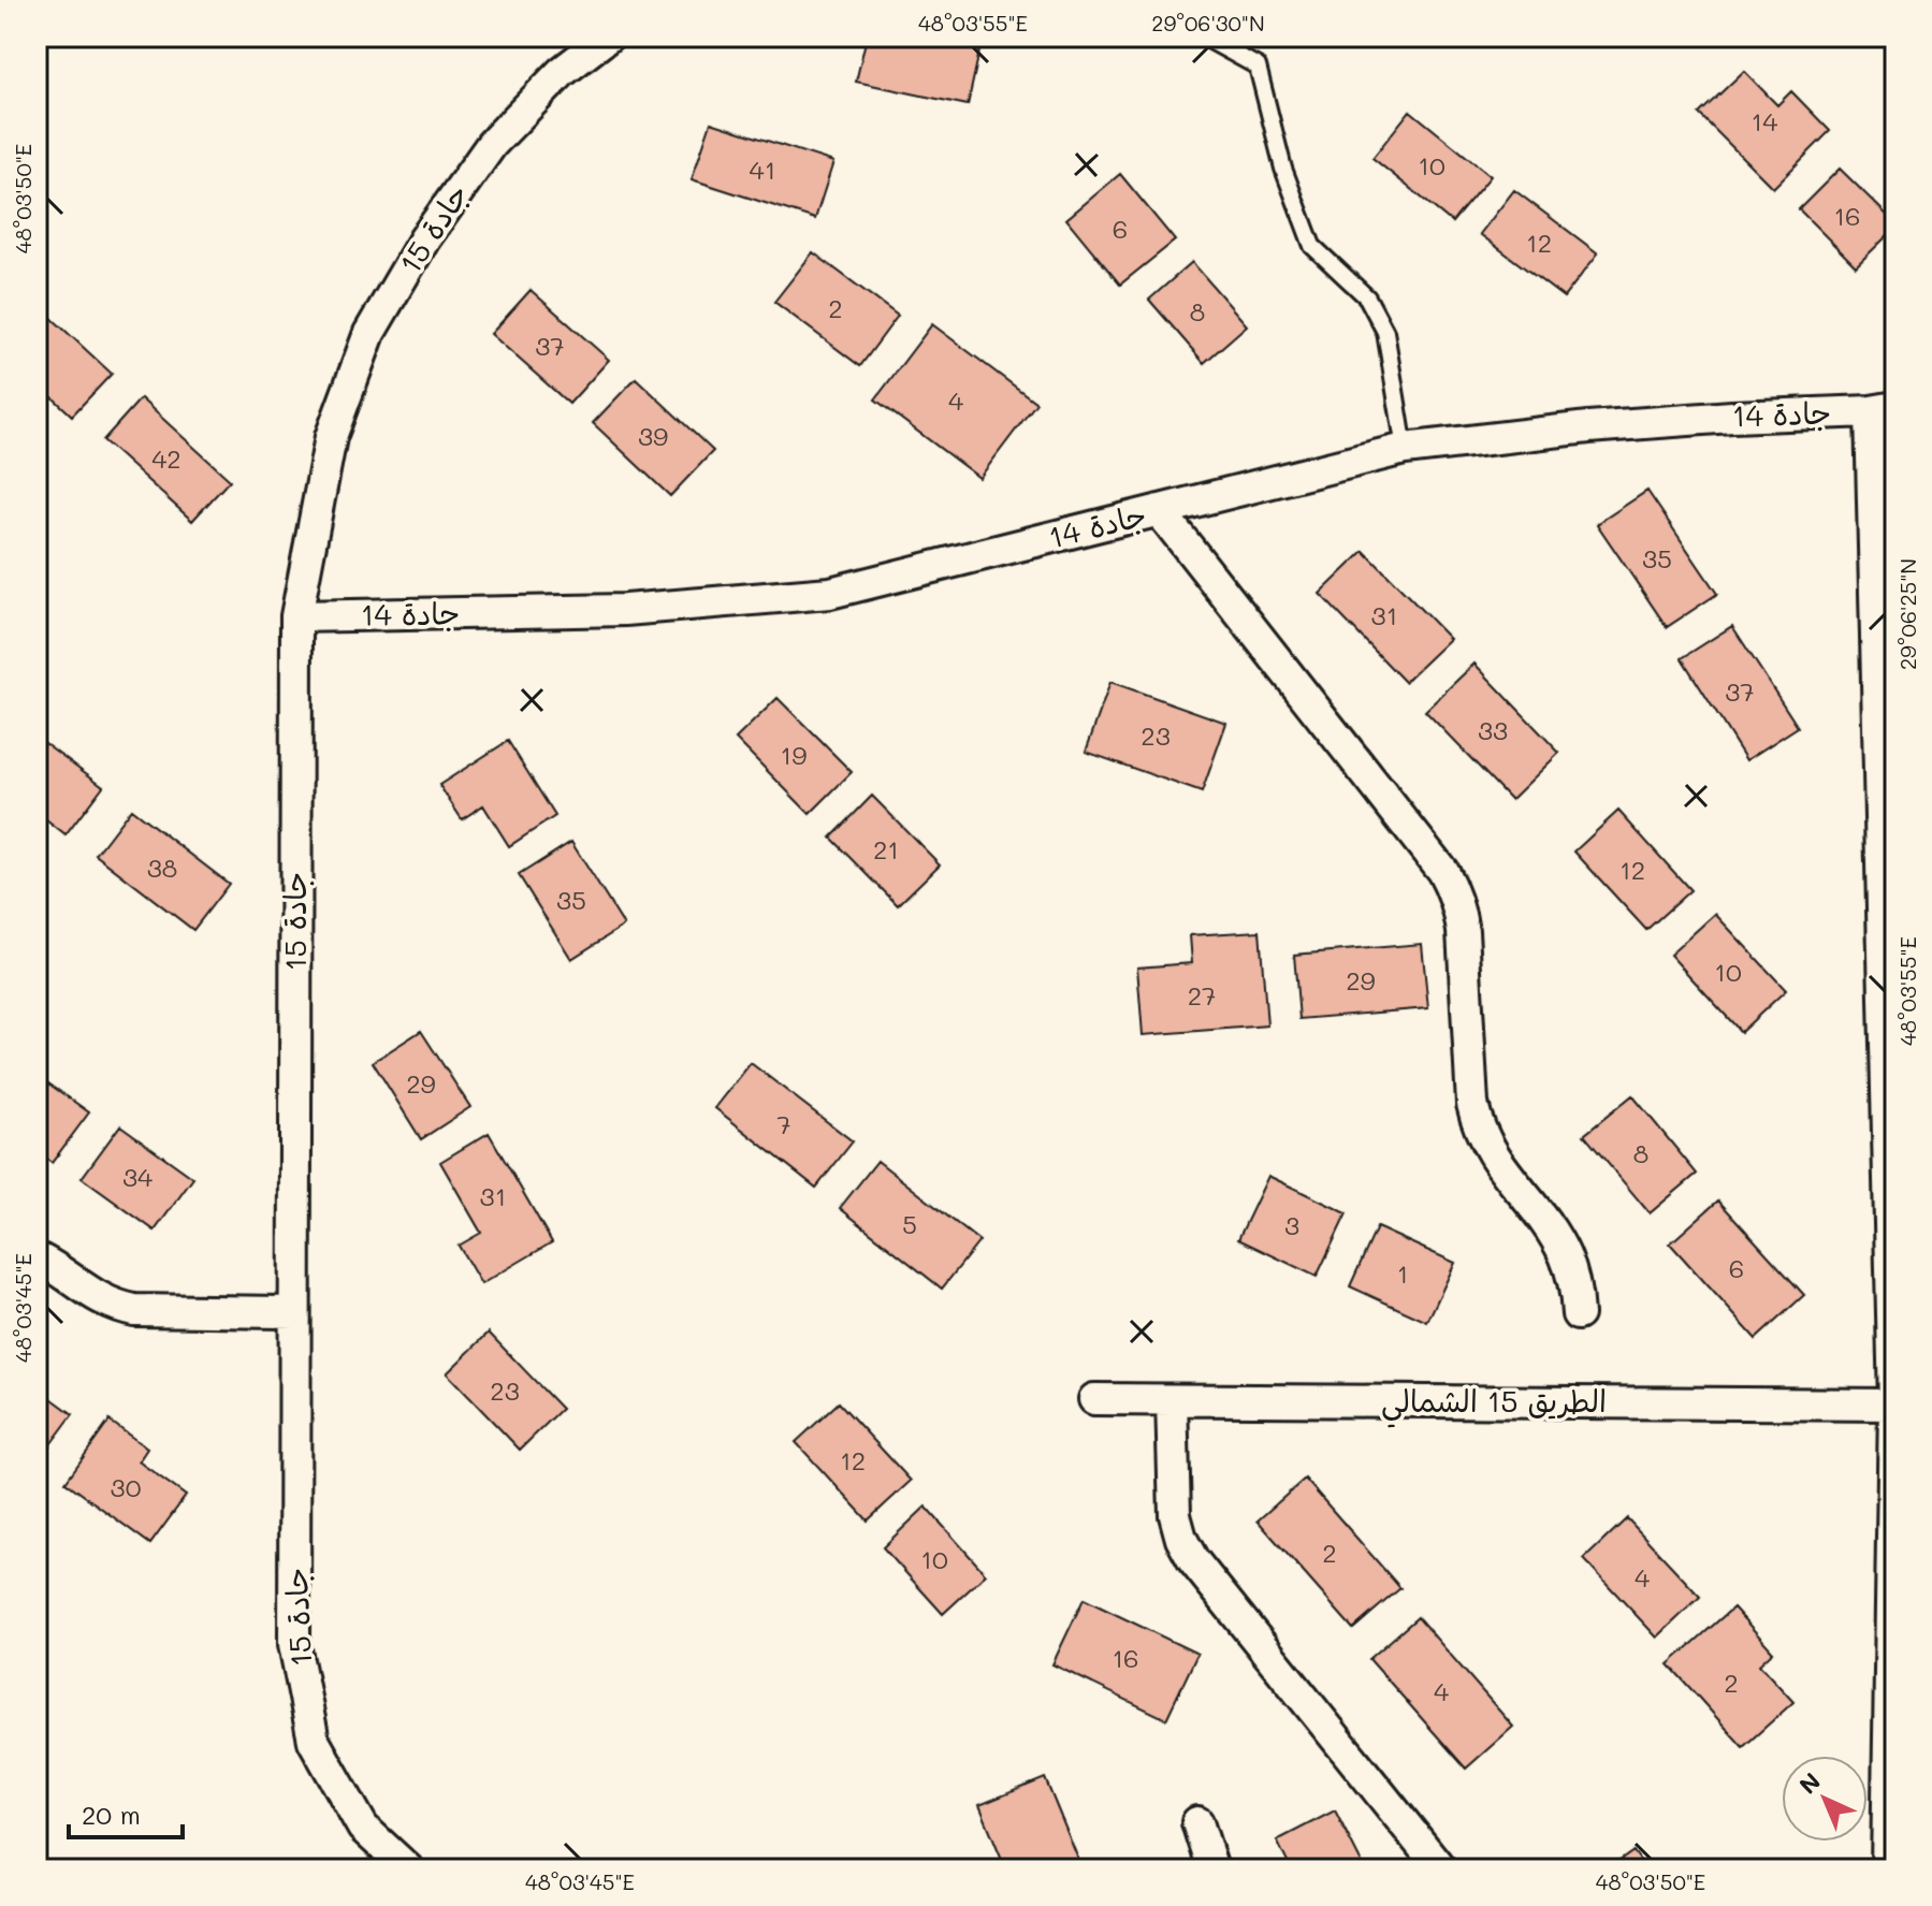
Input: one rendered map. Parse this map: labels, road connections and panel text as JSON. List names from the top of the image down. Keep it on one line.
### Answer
{"streets":{"street":["جادة 15","جادة 14","الطريق 15 الشمالي"]},"crossings":[["جادة 15","جادة 14"]],"house_numbers":["14","10","41","16","6","12","2","8","37","4","39","42","35","31","37","33","23","19","21","38","12","35","10","29","27","29","7","8","34","31","5","3","6","1","23","12","30","2","10","4","16","2","4"],"scale_bar":"20 m","north":"top left","coordinates":["48°03'55\"E","29°06'30\"N","48°03'50\"E","29°06'25\"N","48°03'45\"E"]}
